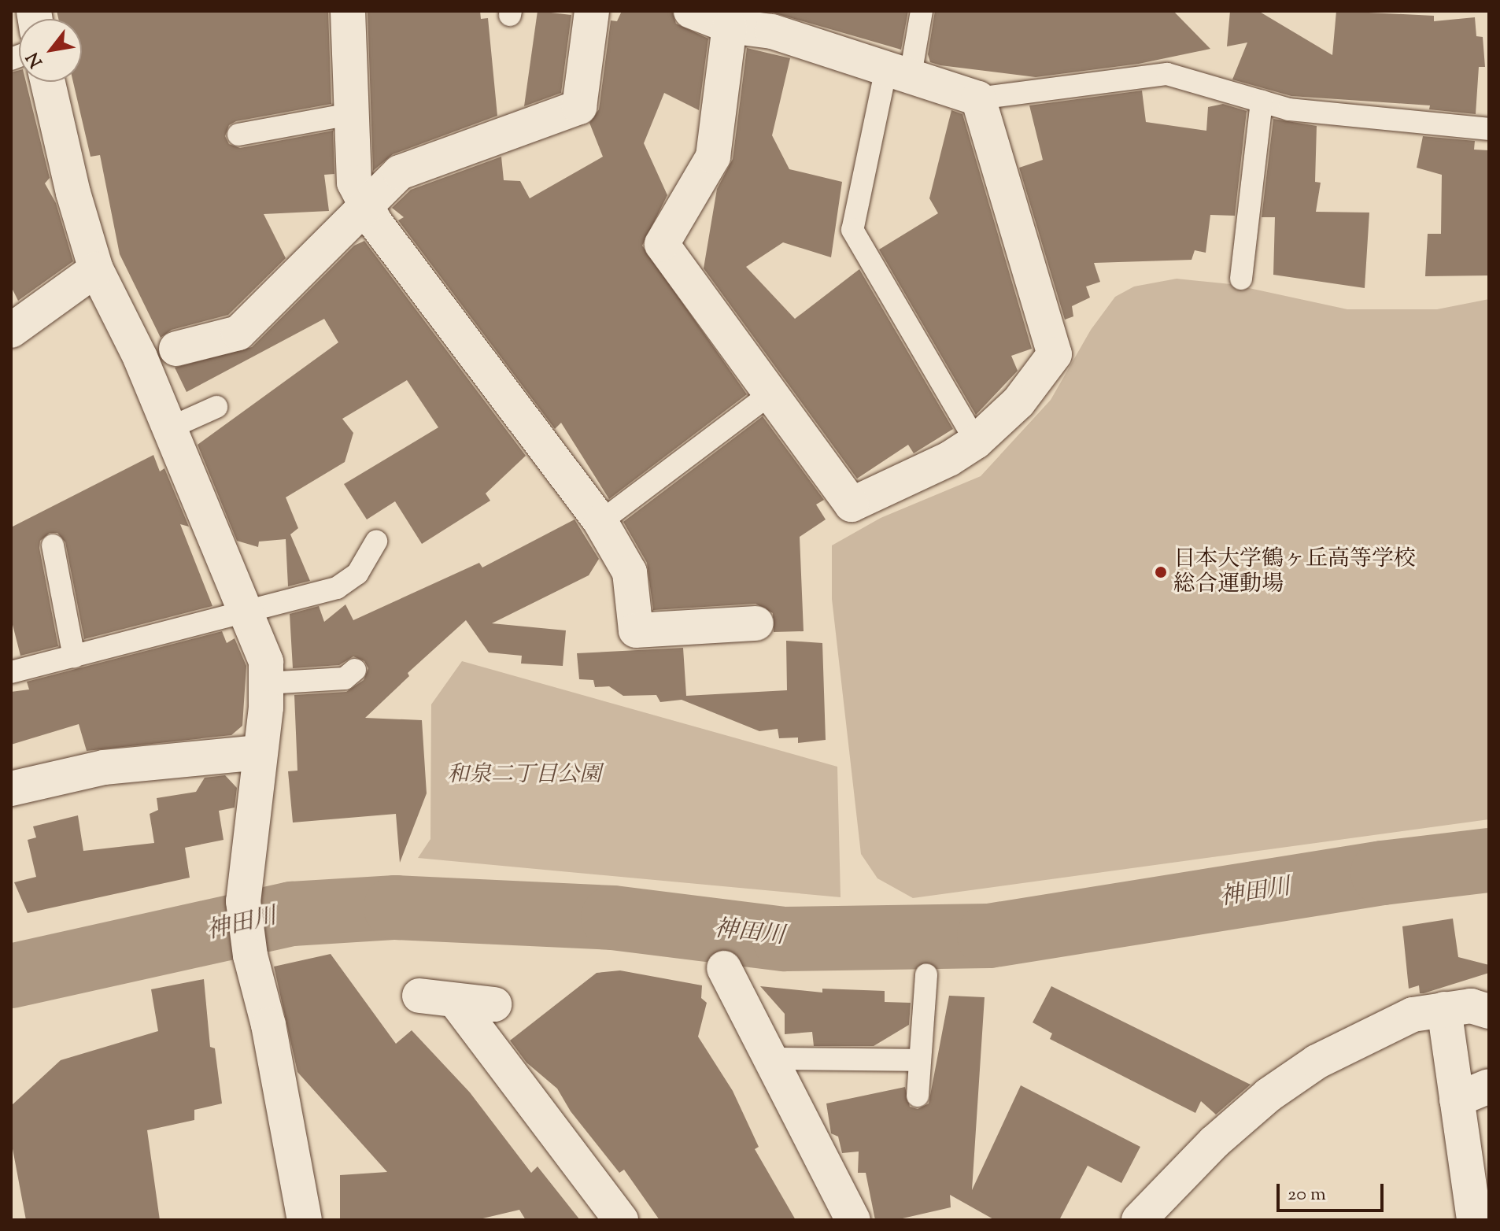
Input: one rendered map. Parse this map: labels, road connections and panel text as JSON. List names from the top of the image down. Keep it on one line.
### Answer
{"water":["神田川"],"parks":["和泉二丁目公園"],"places":["日本大学鶴ヶ丘高等学校 総合運動場"],"scale_bar":"20 m","north":"bottom left"}
